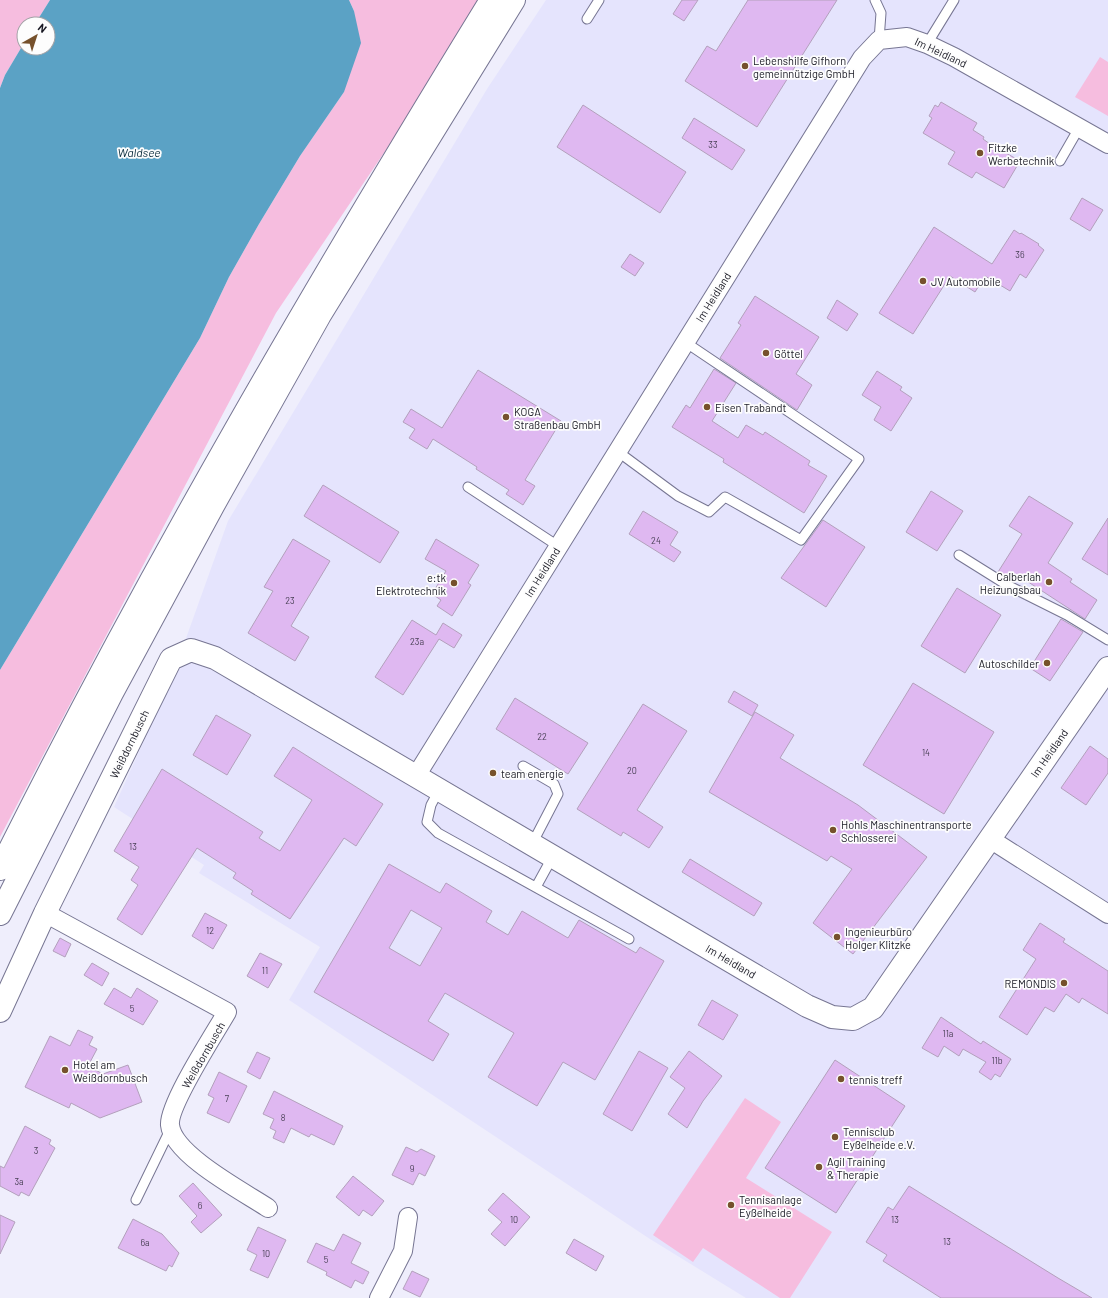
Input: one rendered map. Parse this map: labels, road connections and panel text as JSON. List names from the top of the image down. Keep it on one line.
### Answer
{"streets":{"main road":["Im Heidland","Weißdornbusch"]},"crossings":[["Im Heidland","Weißdornbusch"]],"water":["Waldsee"],"places":["Lebenshilfe Gifhorn gemeinnützige GmbH","Fitzke Werbetechnik","JV Automobile","Göttel","Eisen Trabandt","KOGA Straßenbau GmbH","Calberlah Heizungsbau","e:tk Elektrotechnik","Autoschilder","team energie","Hohls Maschinentransporte Schlosserei","Ingenieurbüro Holger Klitzke","REMONDIS","Hotel am Weißdornbusch","tennis treff","Tennisclub Eyßelheide e.V.","Agil Training & Therapie","Tennisanlage Eyßelheide"],"house_numbers":["33","36","24","23","23a","22","14","20","13","12","11","5","11a","11b","7","8","3","9","3a","6","10","13","13","6a","10","5"],"north":"top right"}
